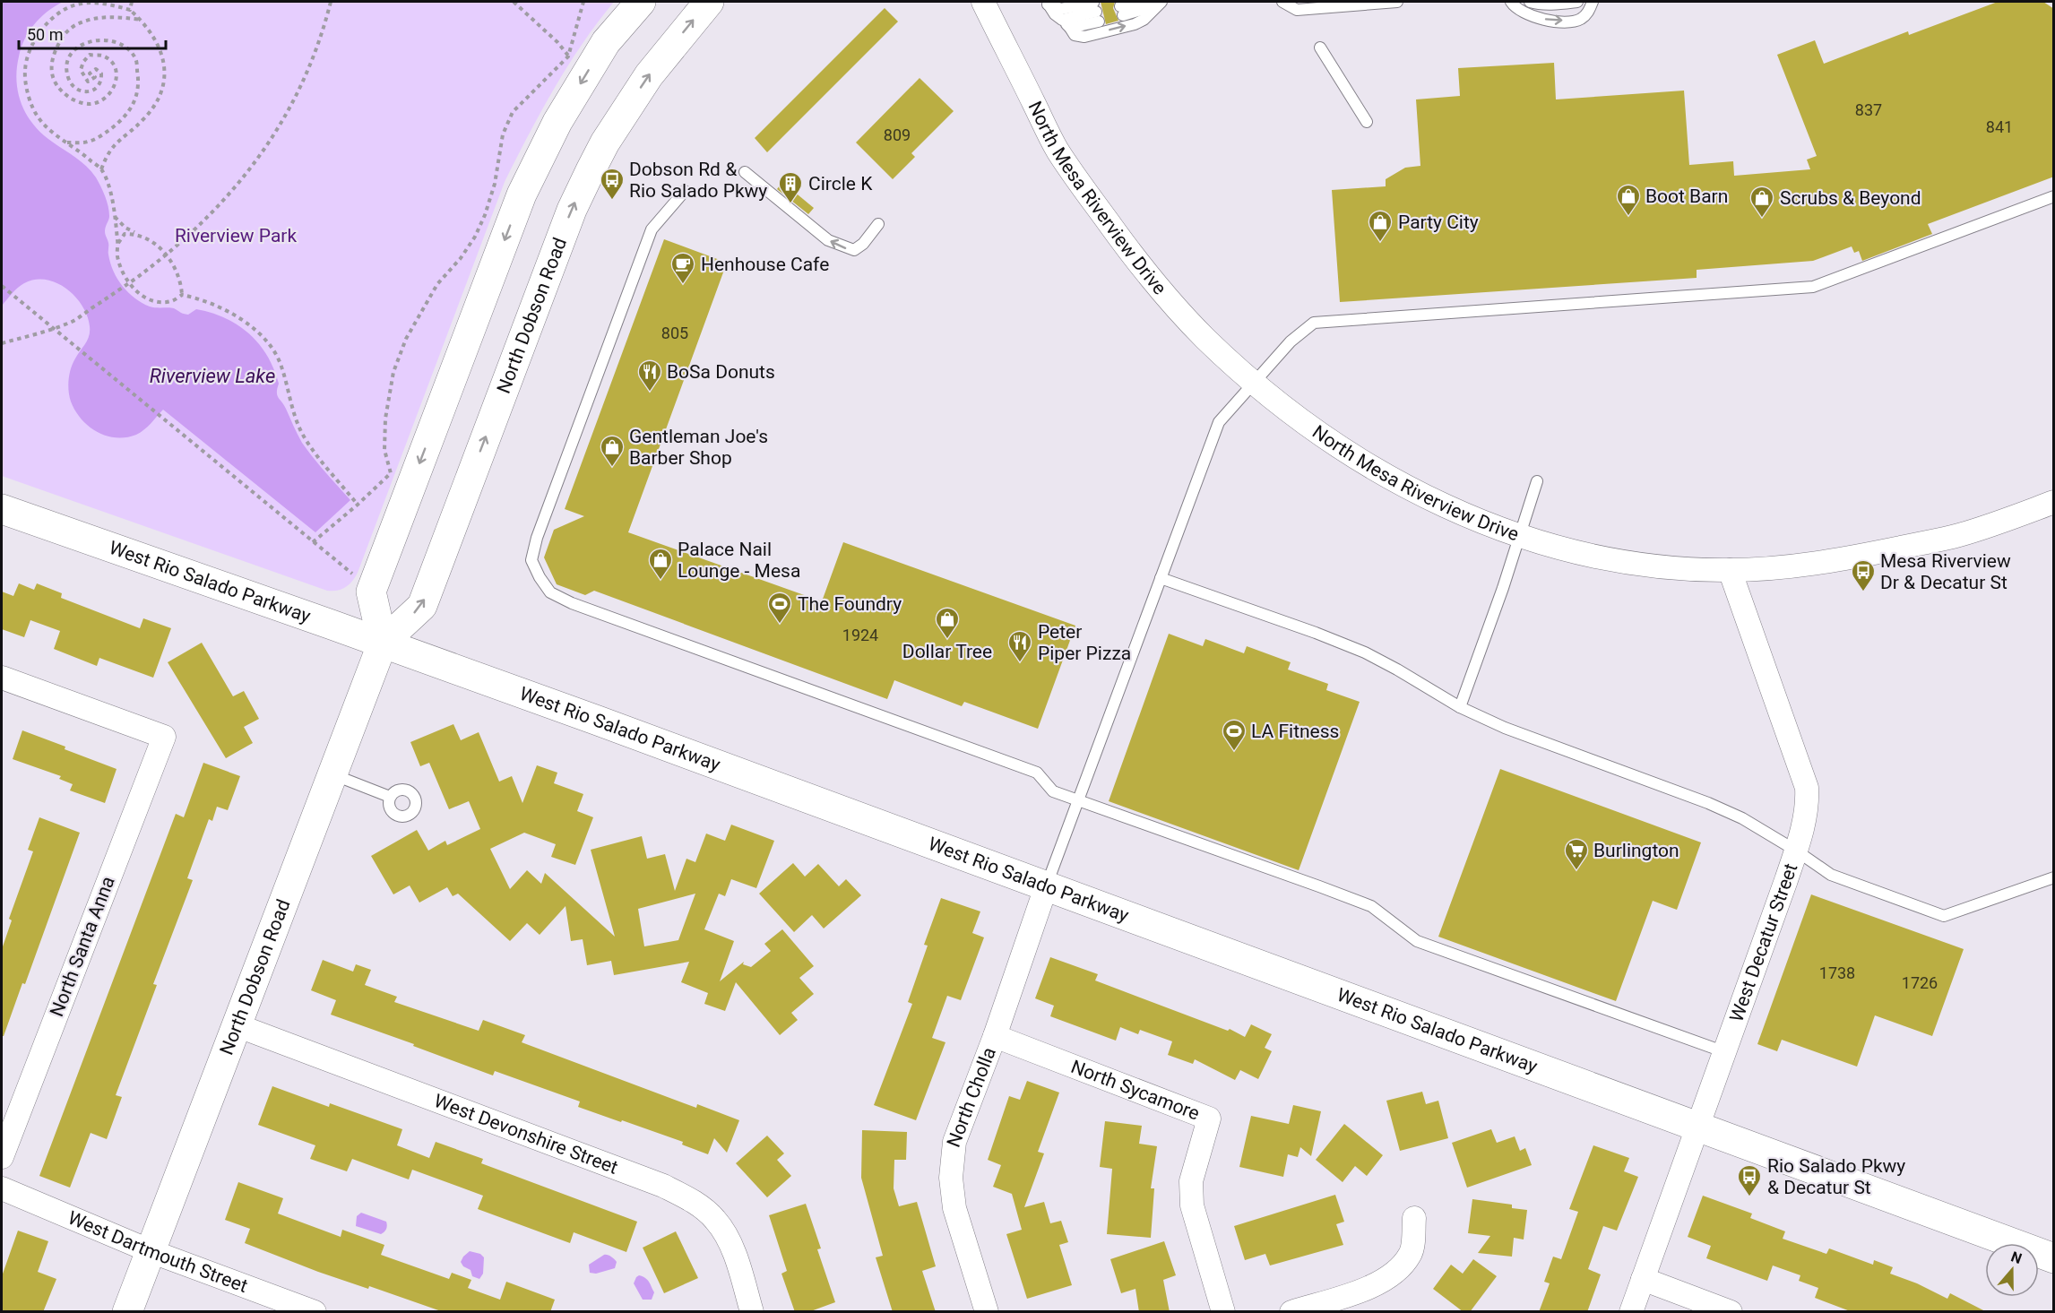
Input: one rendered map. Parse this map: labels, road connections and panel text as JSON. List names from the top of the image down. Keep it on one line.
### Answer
{"streets":{"main road":["North Dobson Road","West Rio Salado Parkway"],"street":["North Mesa Riverview Drive","West Decatur Street","North Santa Anna","North Sycamore","North Cholla","West Devonshire Street","West Dartmouth Street"]},"crossings":[["North Mesa Riverview Drive","West Decatur Street"],["North Dobson Road","West Rio Salado Parkway"],["North Dobson Road","West Devonshire Street"],["North Dobson Road","West Dartmouth Street"],["West Rio Salado Parkway","West Decatur Street"],["West Rio Salado Parkway","North Cholla"],["North Sycamore","North Cholla"]],"water":["Riverview Lake"],"parks":["Riverview Park"],"places":{"bus stop":["Dobson Rd & Rio Salado Pkwy","Mesa Riverview Dr & Decatur St","Rio Salado Pkwy & Decatur St"],"building":["Circle K"],"shop":["Boot Barn","Scrubs & Beyond","Party City","Gentleman Joe's Barber Shop","Palace Nail Lounge - Mesa","Dollar Tree"],"cafe":["Henhouse Cafe"],"restaurant":["BoSa Donuts","Peter Piper Pizza"],"sports":["The Foundry","LA Fitness"],"supermarket":["Burlington"]},"house_numbers":["837","841","809","805","1924","1738","1726"],"scale_bar":"50 m","north":"top"}
